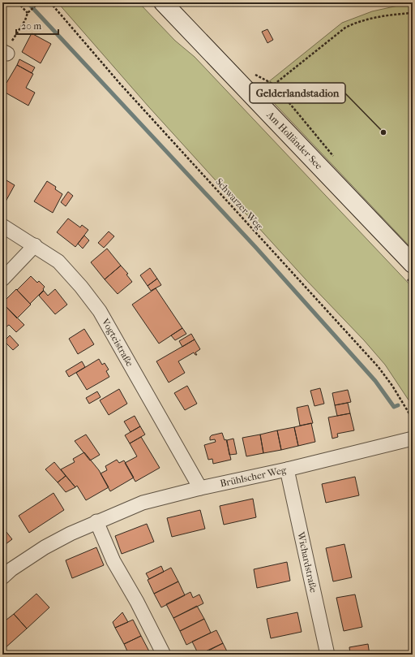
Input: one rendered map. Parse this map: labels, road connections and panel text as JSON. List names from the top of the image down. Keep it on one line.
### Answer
{"streets":{"street":["Am Holländer See","Vogteistraße","Brühlscher Weg","Wichardstraße"],"path":["Schwarzer Weg"]},"crossings":[["Vogteistraße","Brühlscher Weg"],["Brühlscher Weg","Wichardstraße"]],"places":["Gelderlandstadion"],"scale_bar":"20 m"}
